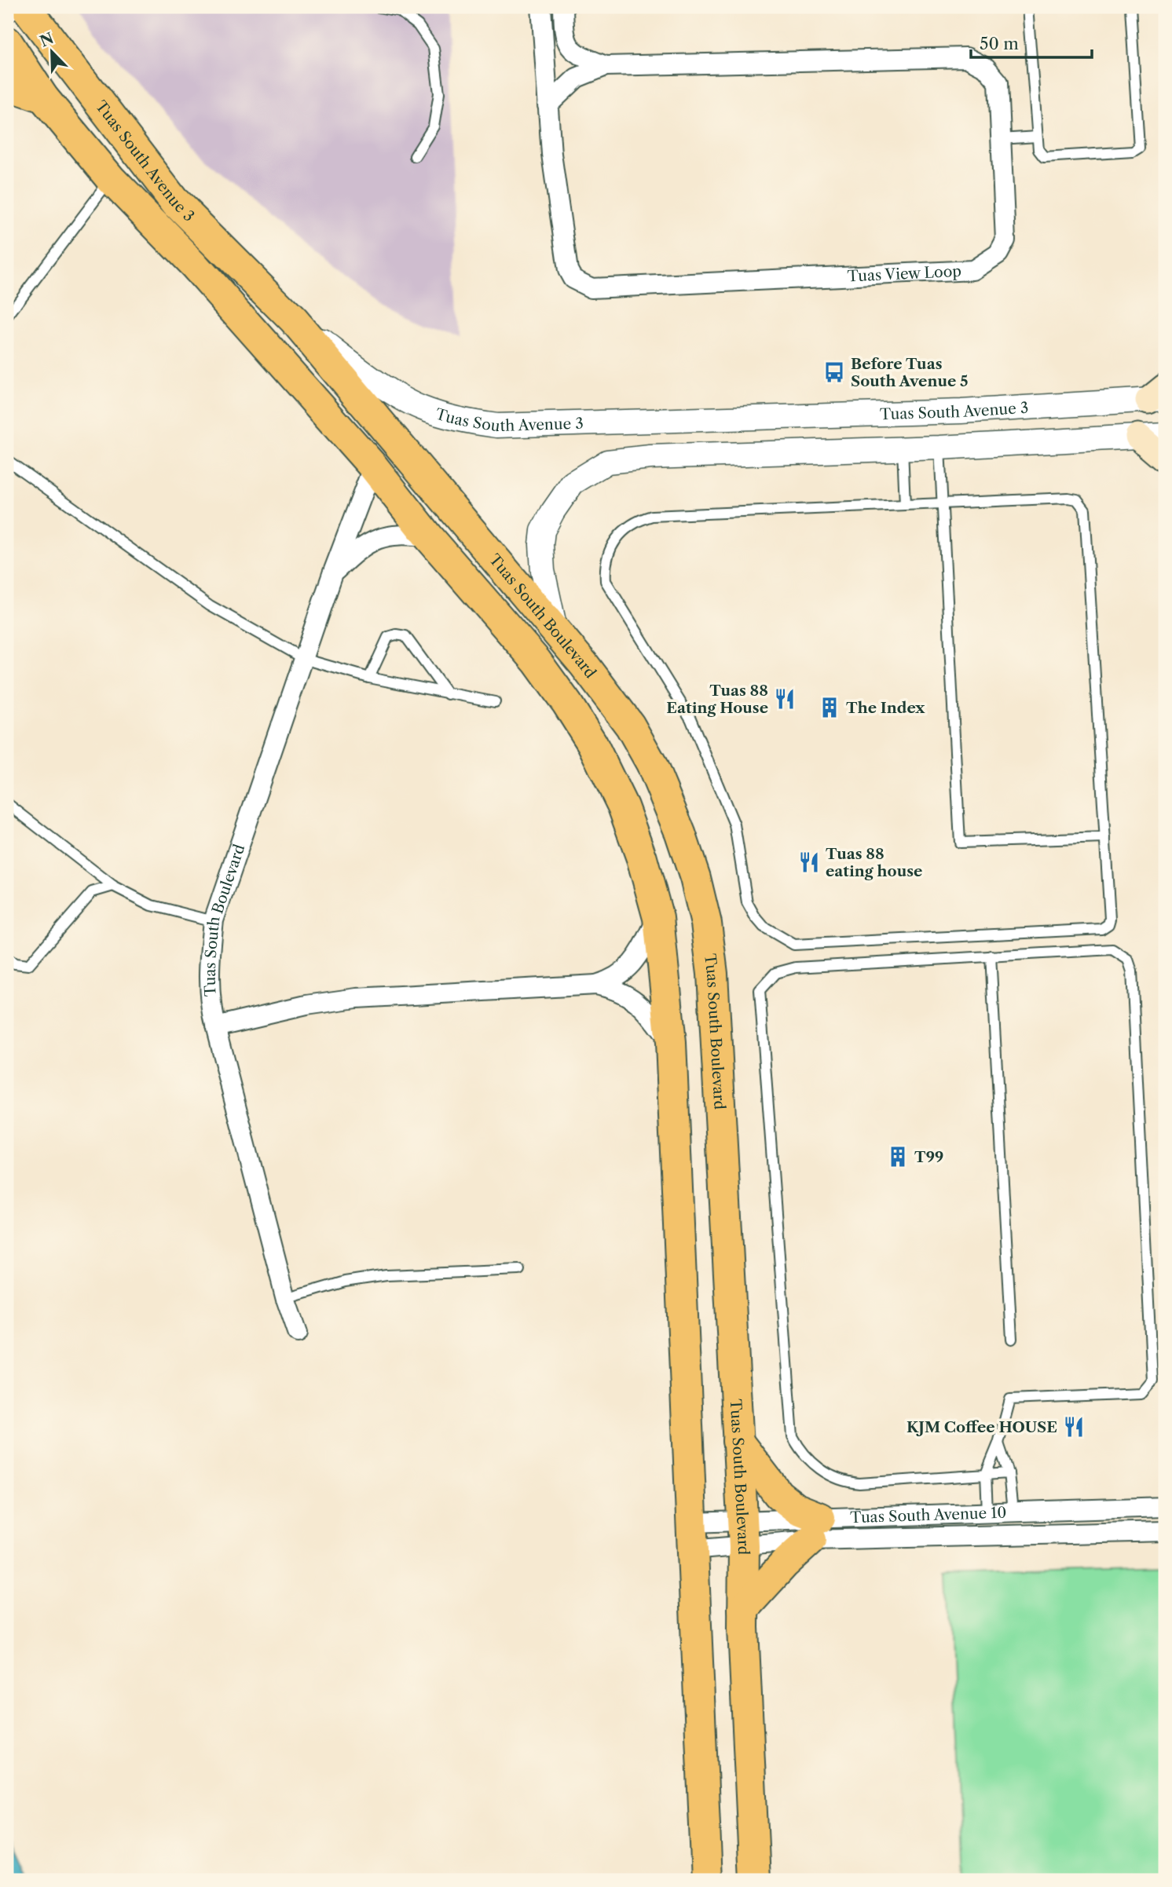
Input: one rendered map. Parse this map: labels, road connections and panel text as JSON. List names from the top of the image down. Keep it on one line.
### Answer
{"streets":{"main road":["Tuas South Avenue 3","Tuas South Boulevard"],"street":["Tuas View Loop","Tuas South Avenue 10"]},"crossings":[["Tuas South Avenue 3","Tuas South Boulevard"],["Tuas South Boulevard","Tuas South Avenue 10"]],"places":{"bus stop":["Before Tuas South Avenue 5"],"restaurant":["Tuas 88 Eating House","Tuas 88 eating house","KJM Coffee HOUSE"],"building":["The Index","T99"]},"scale_bar":"50 m","north":"top left"}
